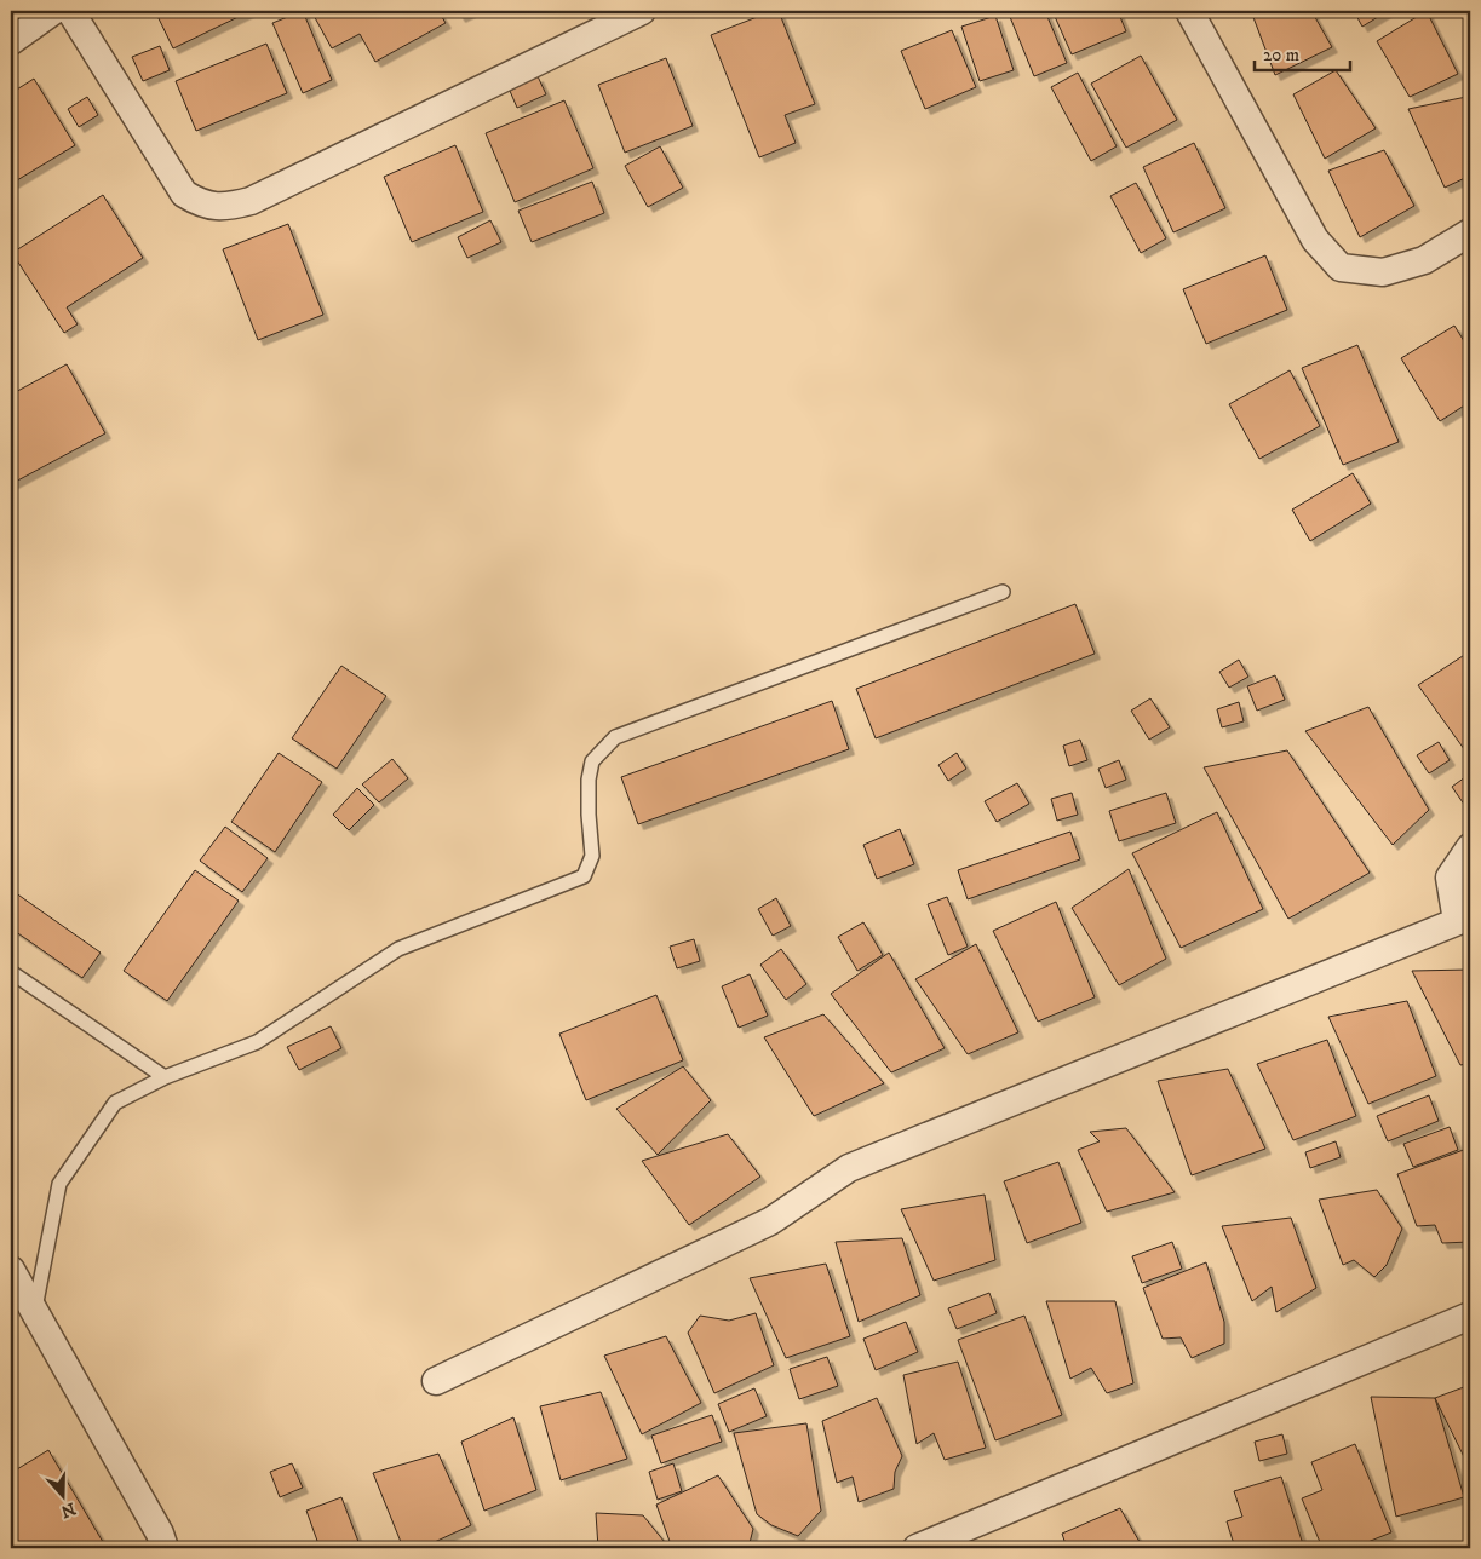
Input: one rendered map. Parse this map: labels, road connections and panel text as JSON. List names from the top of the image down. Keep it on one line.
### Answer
{"scale_bar":"20 m","north":"bottom"}
